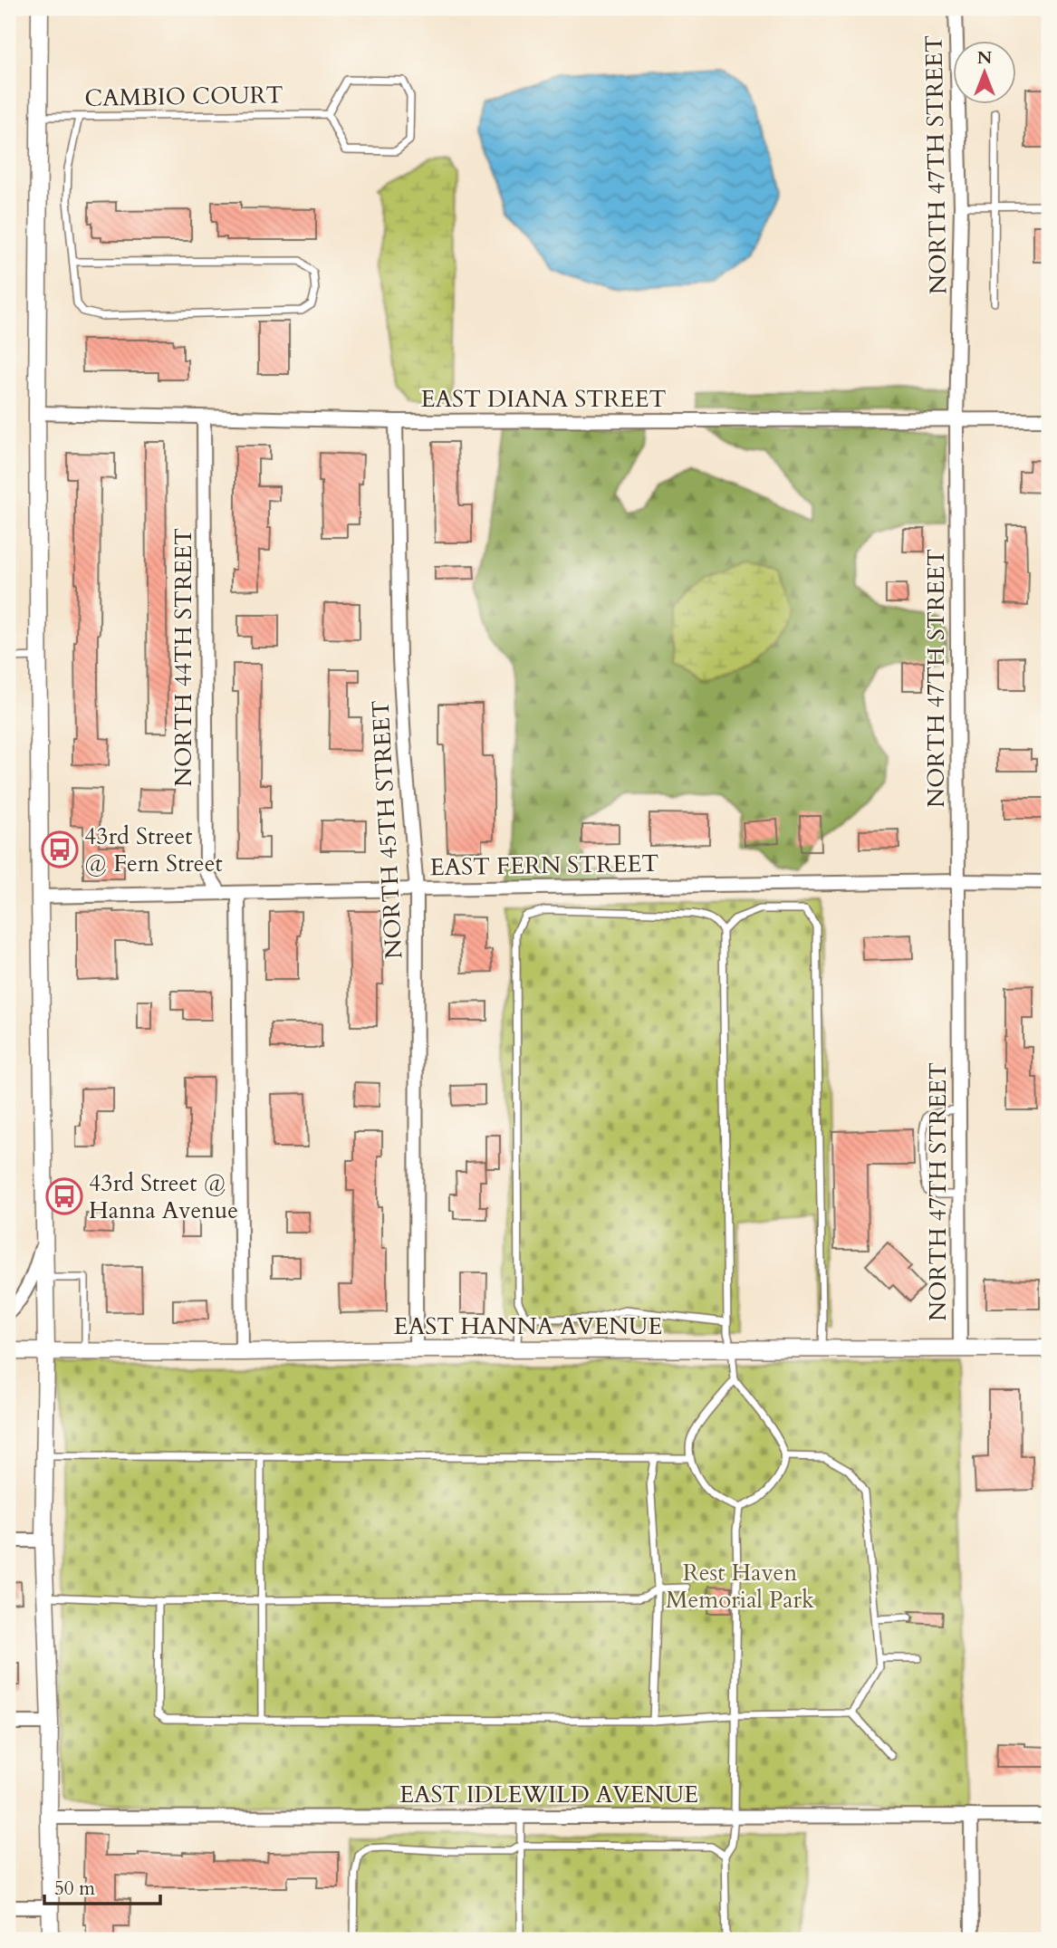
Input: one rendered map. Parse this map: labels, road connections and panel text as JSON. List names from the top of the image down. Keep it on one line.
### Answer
{"streets":{"street":["NORTH 47TH STREET","EAST DIANA STREET","NORTH 44TH STREET","NORTH 45TH STREET","EAST FERN STREET","EAST HANNA AVENUE","EAST IDLEWILD AVENUE"],"lane":["CAMBIO COURT"]},"crossings":[["NORTH 47TH STREET","EAST DIANA STREET"],["NORTH 47TH STREET","EAST FERN STREET"],["NORTH 47TH STREET","EAST HANNA AVENUE"],["EAST DIANA STREET","NORTH 44TH STREET"],["EAST DIANA STREET","NORTH 45TH STREET"],["NORTH 44TH STREET","EAST FERN STREET"],["NORTH 45TH STREET","EAST FERN STREET"],["NORTH 45TH STREET","EAST HANNA AVENUE"]],"parks":["Rest Haven Memorial Park"],"places":{"bus stop":["43rd Street @ Fern Street","43rd Street @ Hanna Avenue"]},"scale_bar":"50 m","north":"top"}
